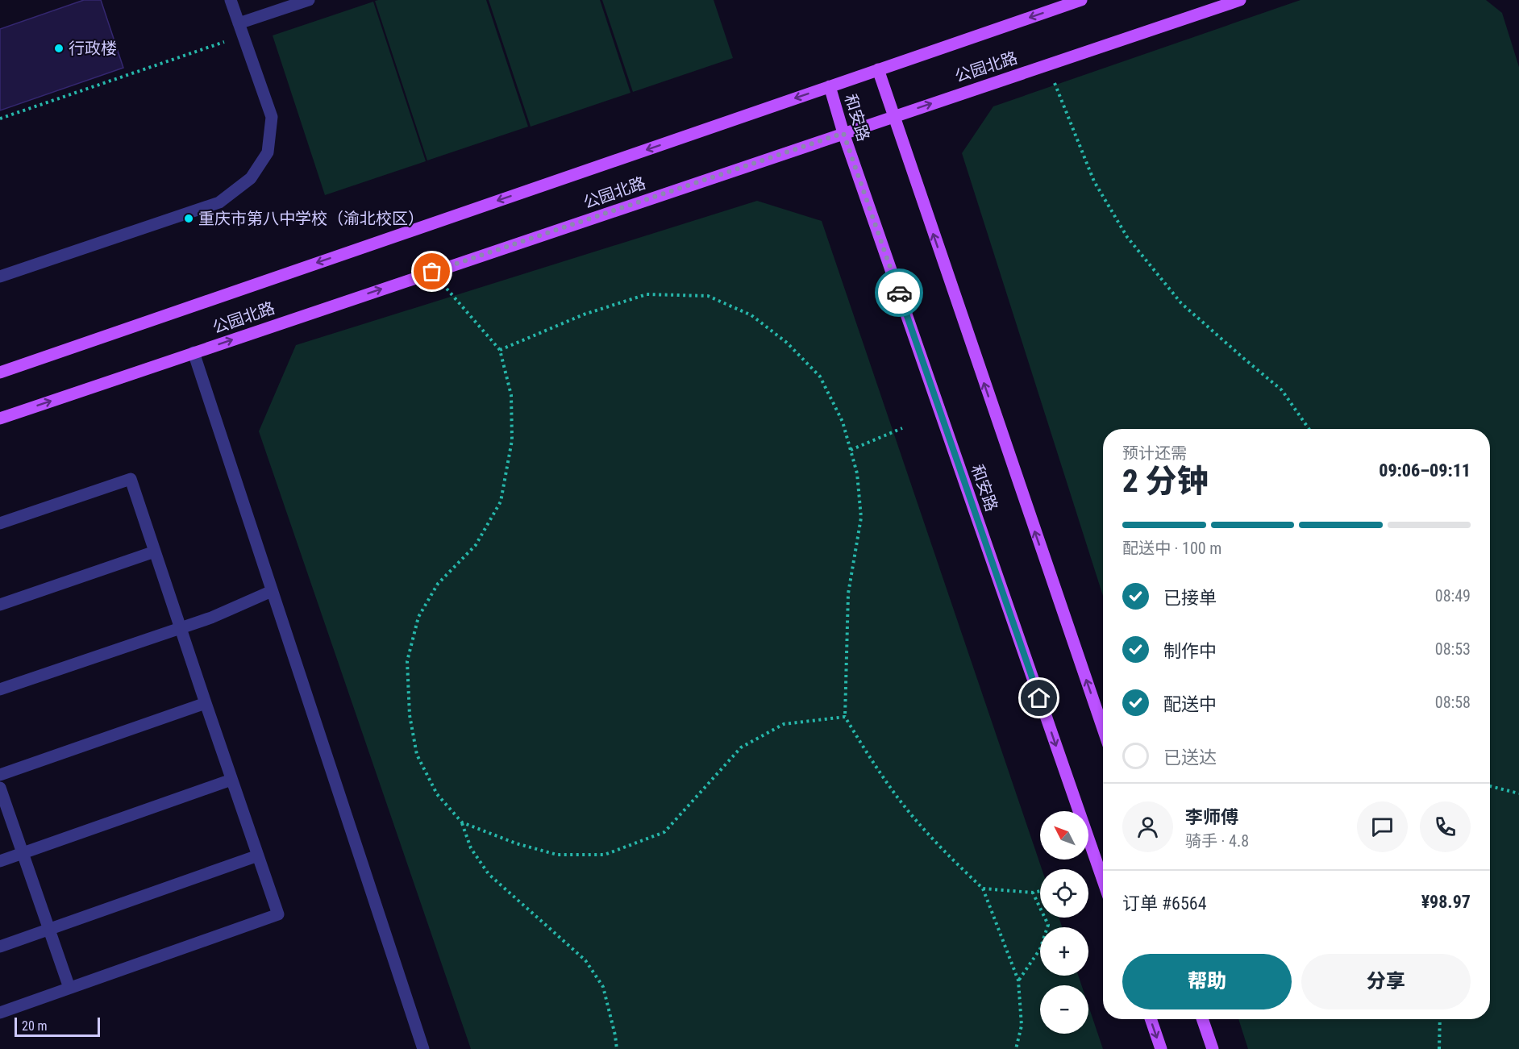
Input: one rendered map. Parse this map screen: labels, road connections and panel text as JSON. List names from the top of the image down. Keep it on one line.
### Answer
{"streets":{"main road":["公园北路","和安路"]},"crossings":[["公园北路","和安路"]],"places":["行政楼","重庆市第八中学校（渝北校区）"],"scale_bar":"20 m","north":"top left","page":{"heading":["2 分钟","预计还需","09:06–09:11"],"panel":["李师傅","骑手 · 4.8","订单 #6564","¥98.97"],"bar":"配送中 · 100 m","list":[["已接单","08:49"],["制作中","08:53"],["配送中","08:58"],"已送达"],"map_buttons":["+","−"],"buttons":["帮助","分享"],"scale":"20 m"}}
